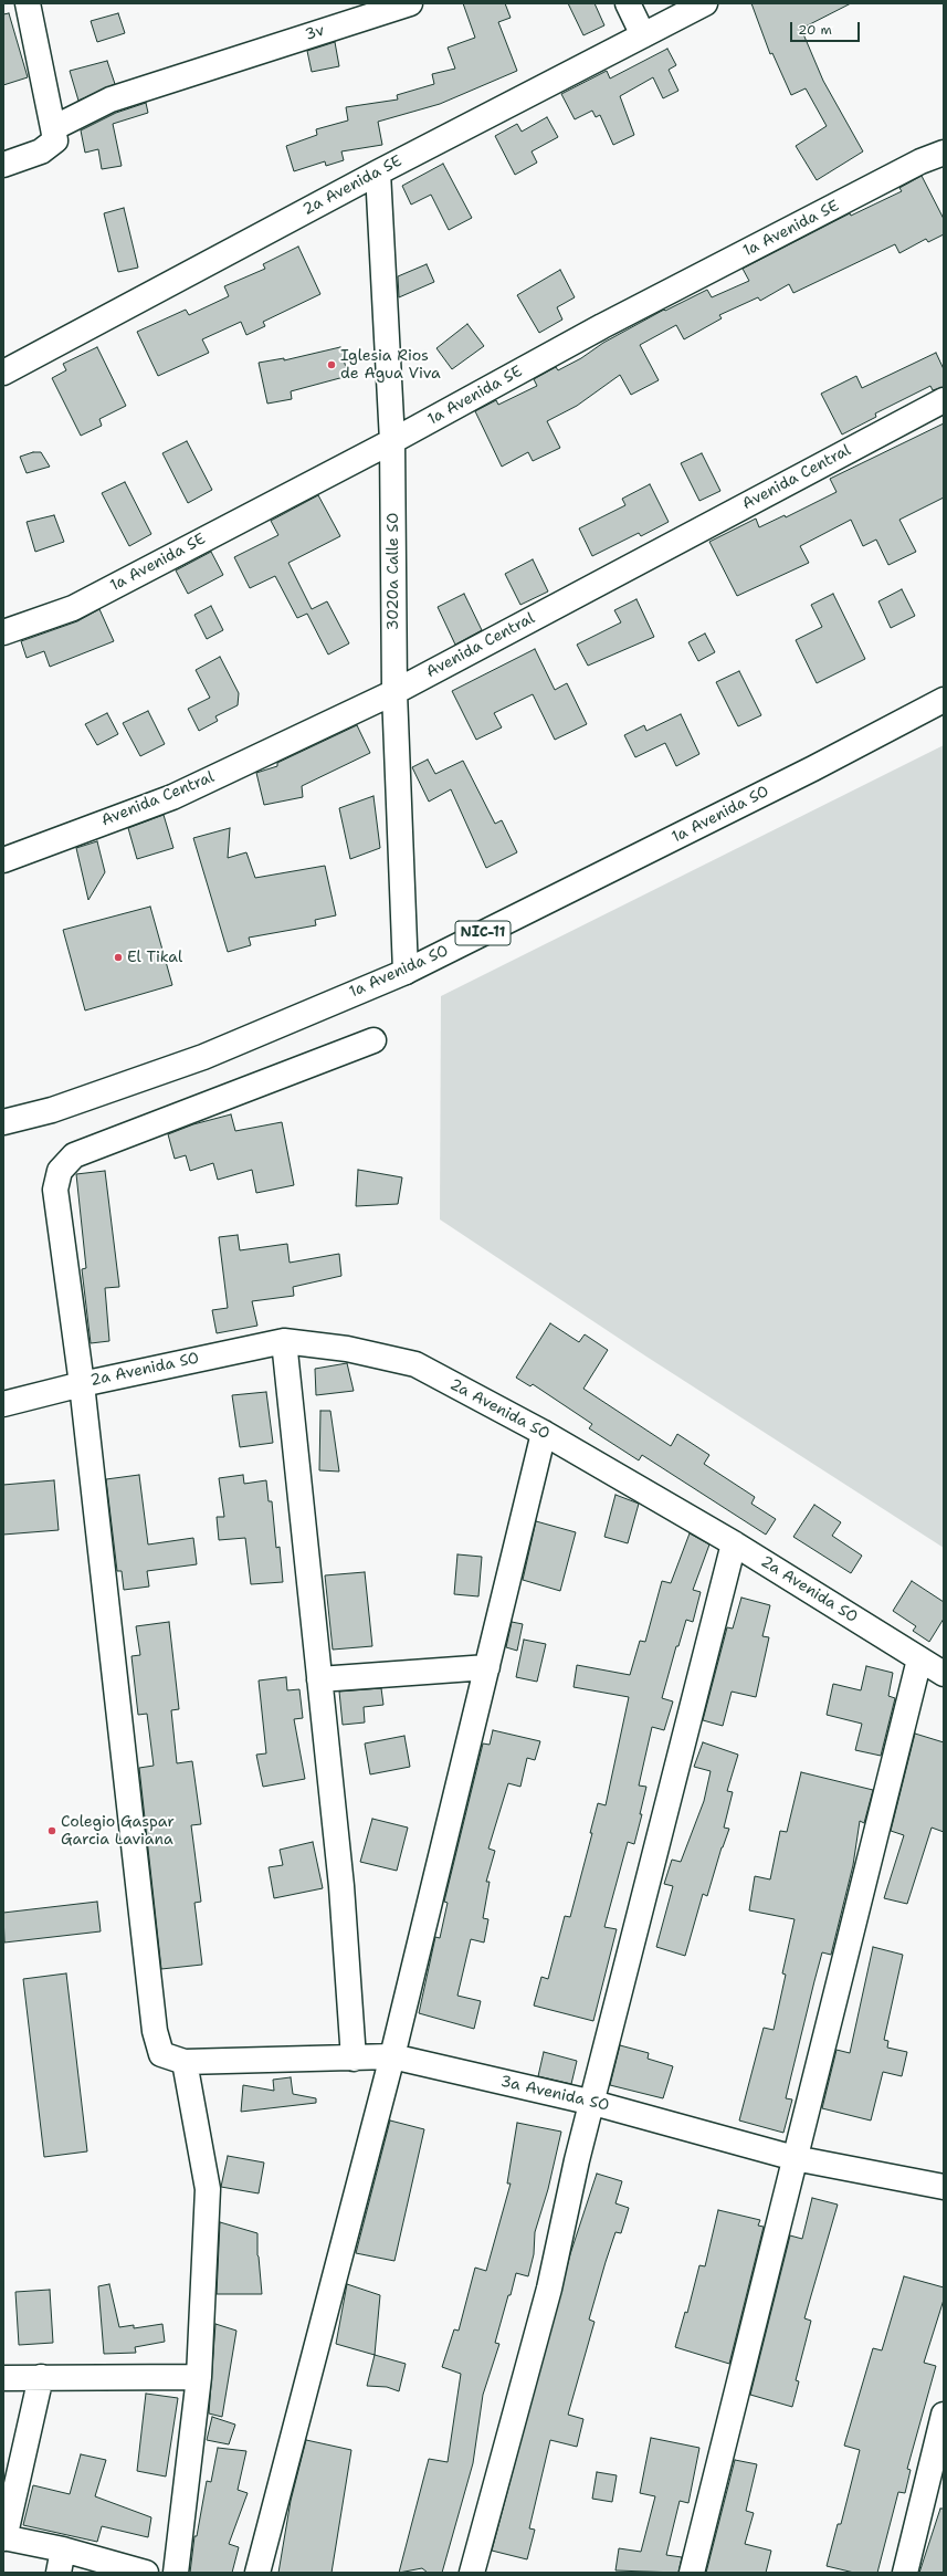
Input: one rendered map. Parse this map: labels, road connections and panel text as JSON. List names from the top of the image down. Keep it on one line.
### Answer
{"streets":{"main road":["3v","2a Avenida SE","1a Avenida SE","Avenida Central","3020a Calle SO","1a Avenida SO","NIC-11","2a Avenida SO","3a Avenida SO"]},"crossings":[["2a Avenida SE","3020a Calle SO"],["1a Avenida SE","3020a Calle SO"],["Avenida Central","3020a Calle SO"],["3020a Calle SO","1a Avenida SO"],["2a Avenida SO","3a Avenida SO"]],"places":["Iglesia Rios de Agua Viva","El Tikal","Colegio Gaspar Garcia Laviana"],"scale_bar":"20 m"}
